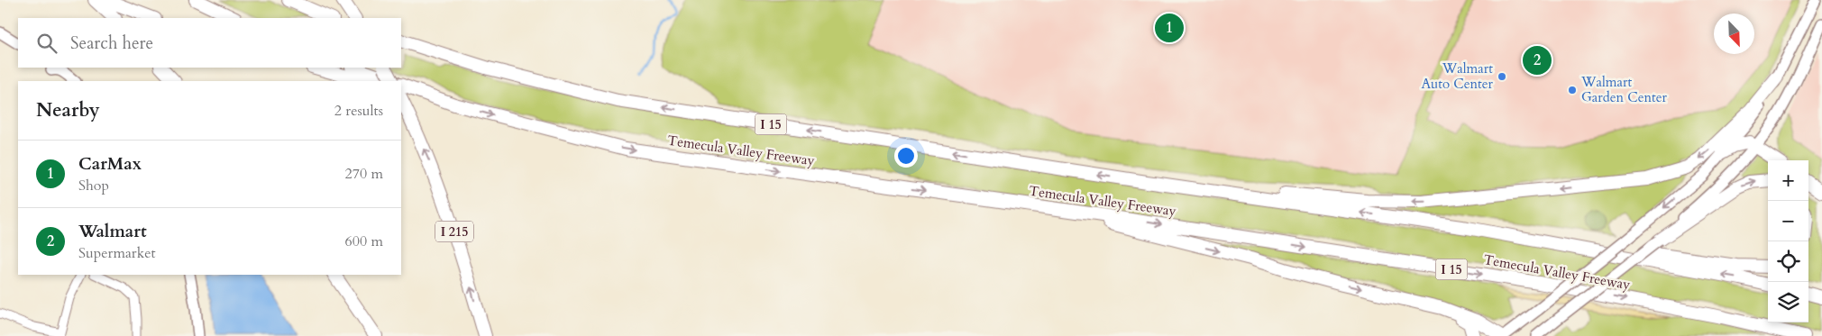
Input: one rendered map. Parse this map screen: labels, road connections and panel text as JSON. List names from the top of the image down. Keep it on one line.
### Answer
{"streets":{"highway":["I 15","Temecula Valley Freeway","I 215"]},"places":["Walmart Auto Center","Walmart Garden Center"],"north":"bottom right","page":{"pins":["1","2"],"search":"Search here","heading":["Nearby","2 results"],"list":[{"mark":"1","name":"CarMax","note":"Shop","value":"270 m"},{"mark":"2","name":"Walmart","note":"Supermarket","value":"600 m"}],"map_buttons":["+","−"]}}
